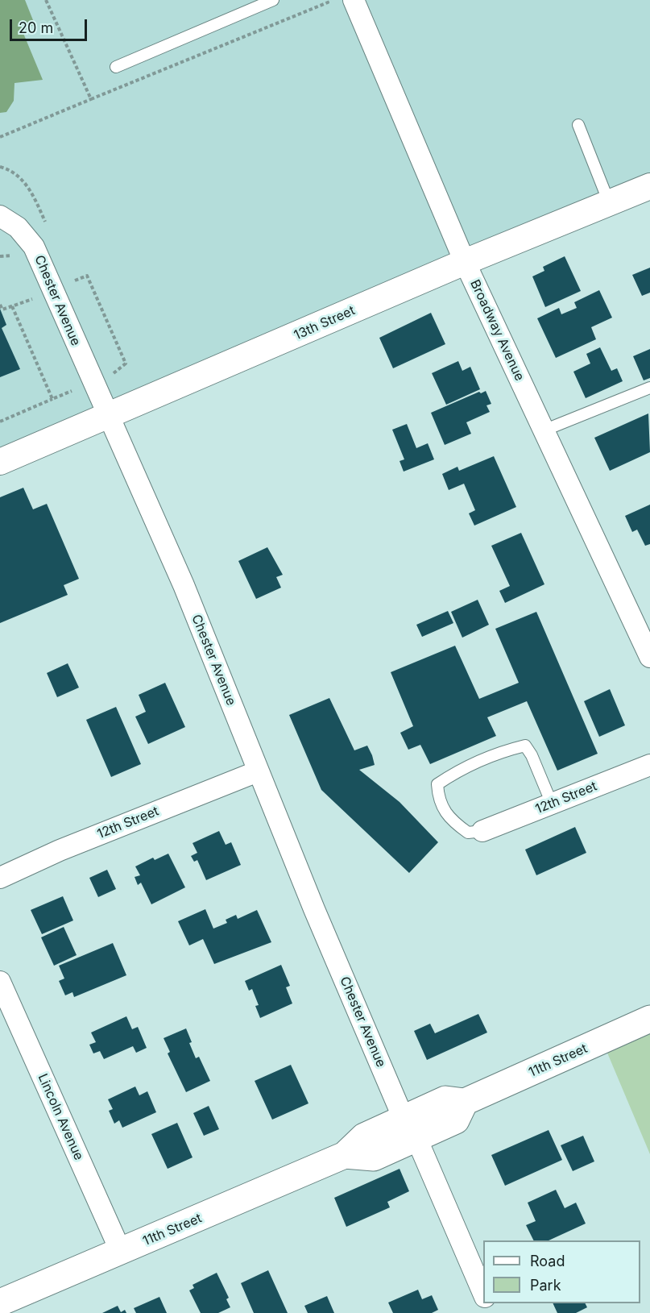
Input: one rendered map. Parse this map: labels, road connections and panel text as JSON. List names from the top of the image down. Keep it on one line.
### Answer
{"streets":{"main road":["11th Street"],"street":["Chester Avenue","13th Street","Broadway Avenue","12th Street","Lincoln Avenue"]},"crossings":[["Chester Avenue","13th Street"],["Chester Avenue","12th Street"],["Chester Avenue","11th Street"],["13th Street","Broadway Avenue"],["11th Street","Lincoln Avenue"]],"legend":["Road","Park"],"scale_bar":"20 m"}
